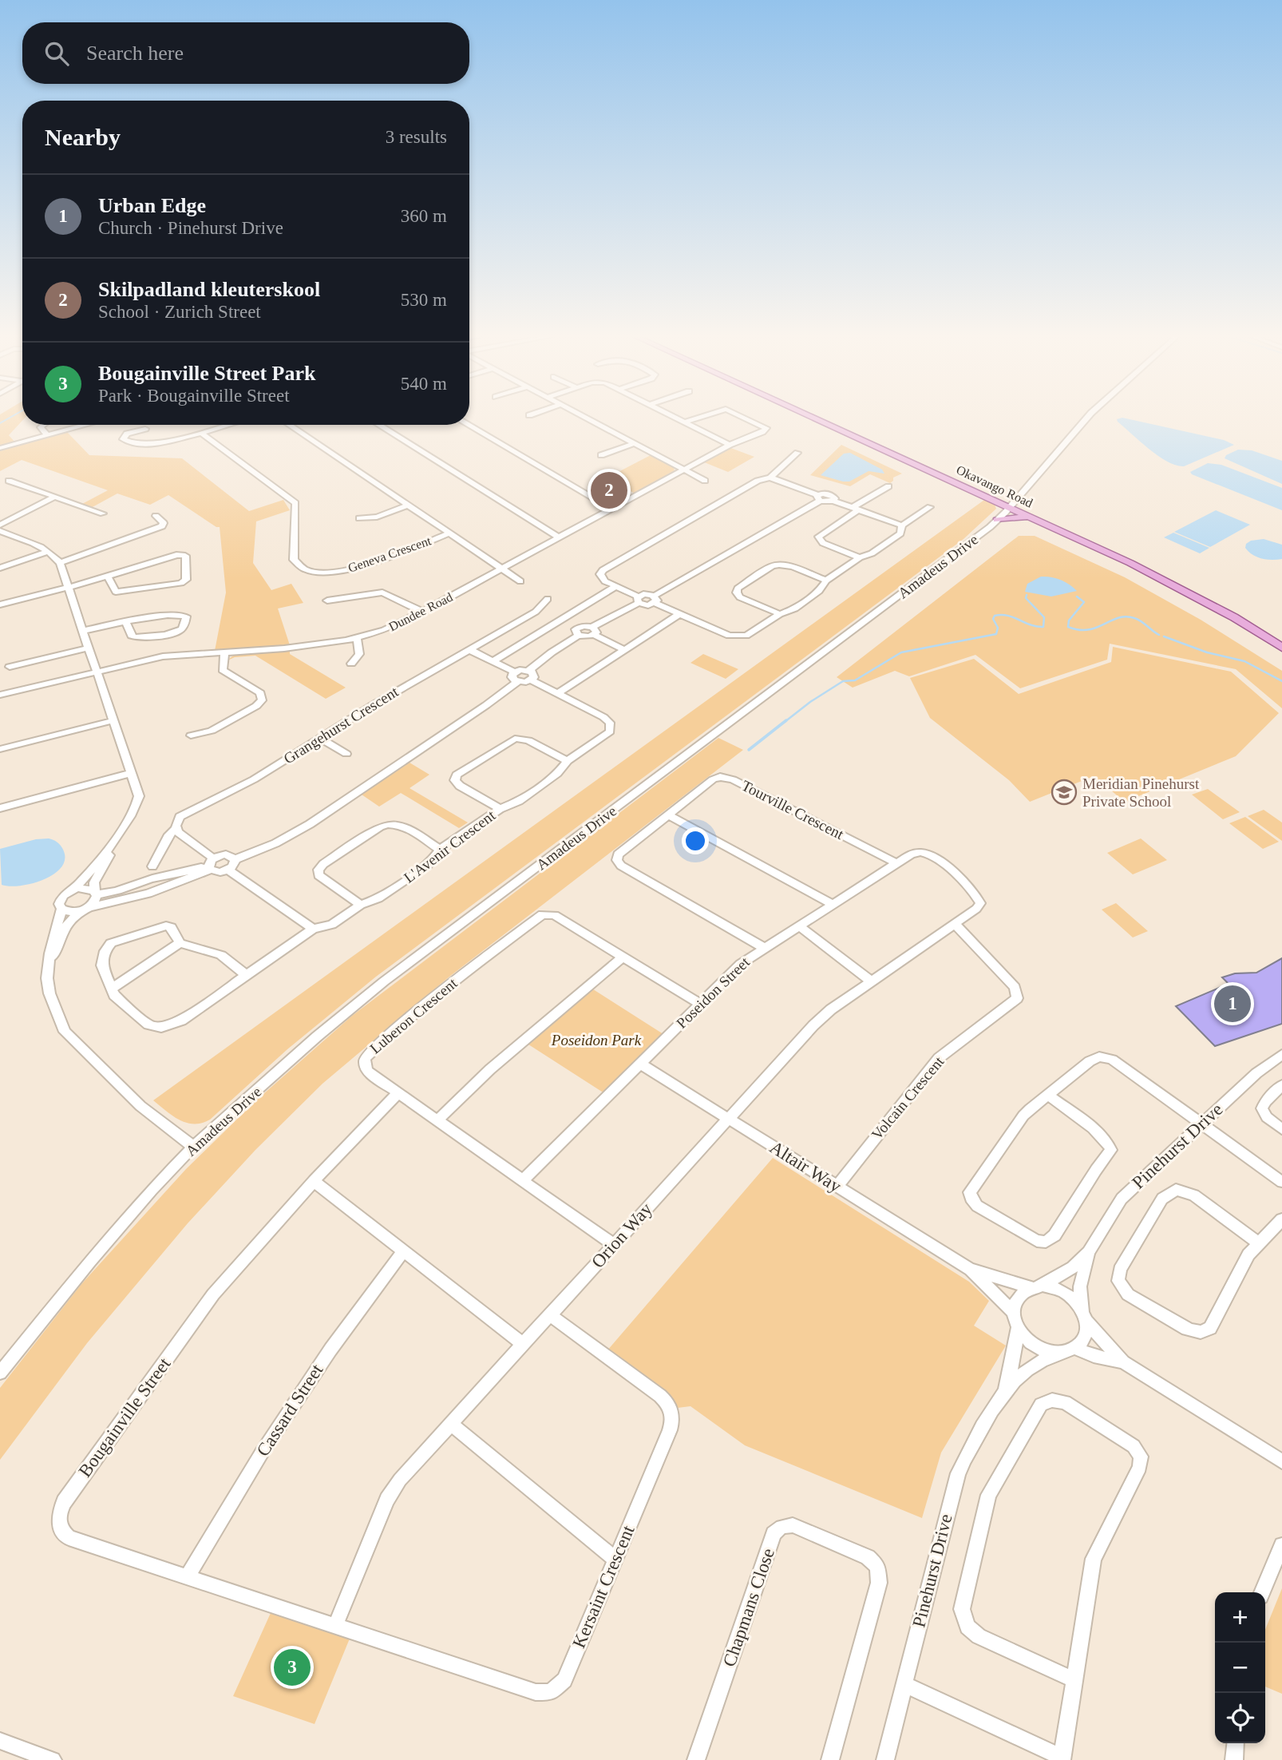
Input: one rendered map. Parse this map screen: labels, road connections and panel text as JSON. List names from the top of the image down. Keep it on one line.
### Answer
{"streets":{"main road":["Okavango Road"],"street":["Geneva Crescent","Amadeus Drive","Dundee Road","Grangehurst Crescent","Tourville Crescent","L'Avenir Crescent","Poseidon Street","Luberon Crescent","Volcain Crescent","Pinehurst Drive","Altair Way","Orion Way","Cassard Street","Bougainville Street","Kersaint Crescent","Chapmans Close"]},"crossings":[["Okavango Road","Amadeus Drive"],["Tourville Crescent","Poseidon Street"],["Poseidon Street","Luberon Crescent"],["Poseidon Street","Altair Way"],["Poseidon Street","Orion Way"],["Luberon Crescent","Orion Way"],["Luberon Crescent","Bougainville Street"],["Volcain Crescent","Altair Way"],["Volcain Crescent","Orion Way"],["Pinehurst Drive","Altair Way"],["Altair Way","Orion Way"],["Orion Way","Bougainville Street"],["Orion Way","Kersaint Crescent"],["Cassard Street","Bougainville Street"],["Bougainville Street","Kersaint Crescent"]],"parks":["Poseidon Park"],"places":{"school or university":["Meridian Pinehurst Private School"]},"page":{"search":"Search here","heading":["Nearby","3 results"],"list":[{"mark":"1","name":"Urban Edge","note":"Church · Pinehurst Drive","value":"360 m"},{"mark":"2","name":"Skilpadland kleuterskool","note":"School · Zurich Street","value":"530 m"},{"mark":"3","name":"Bougainville Street Park","note":"Park · Bougainville Street","value":"540 m"}],"pins":["2","1","3"],"map_buttons":["+","−"]}}
